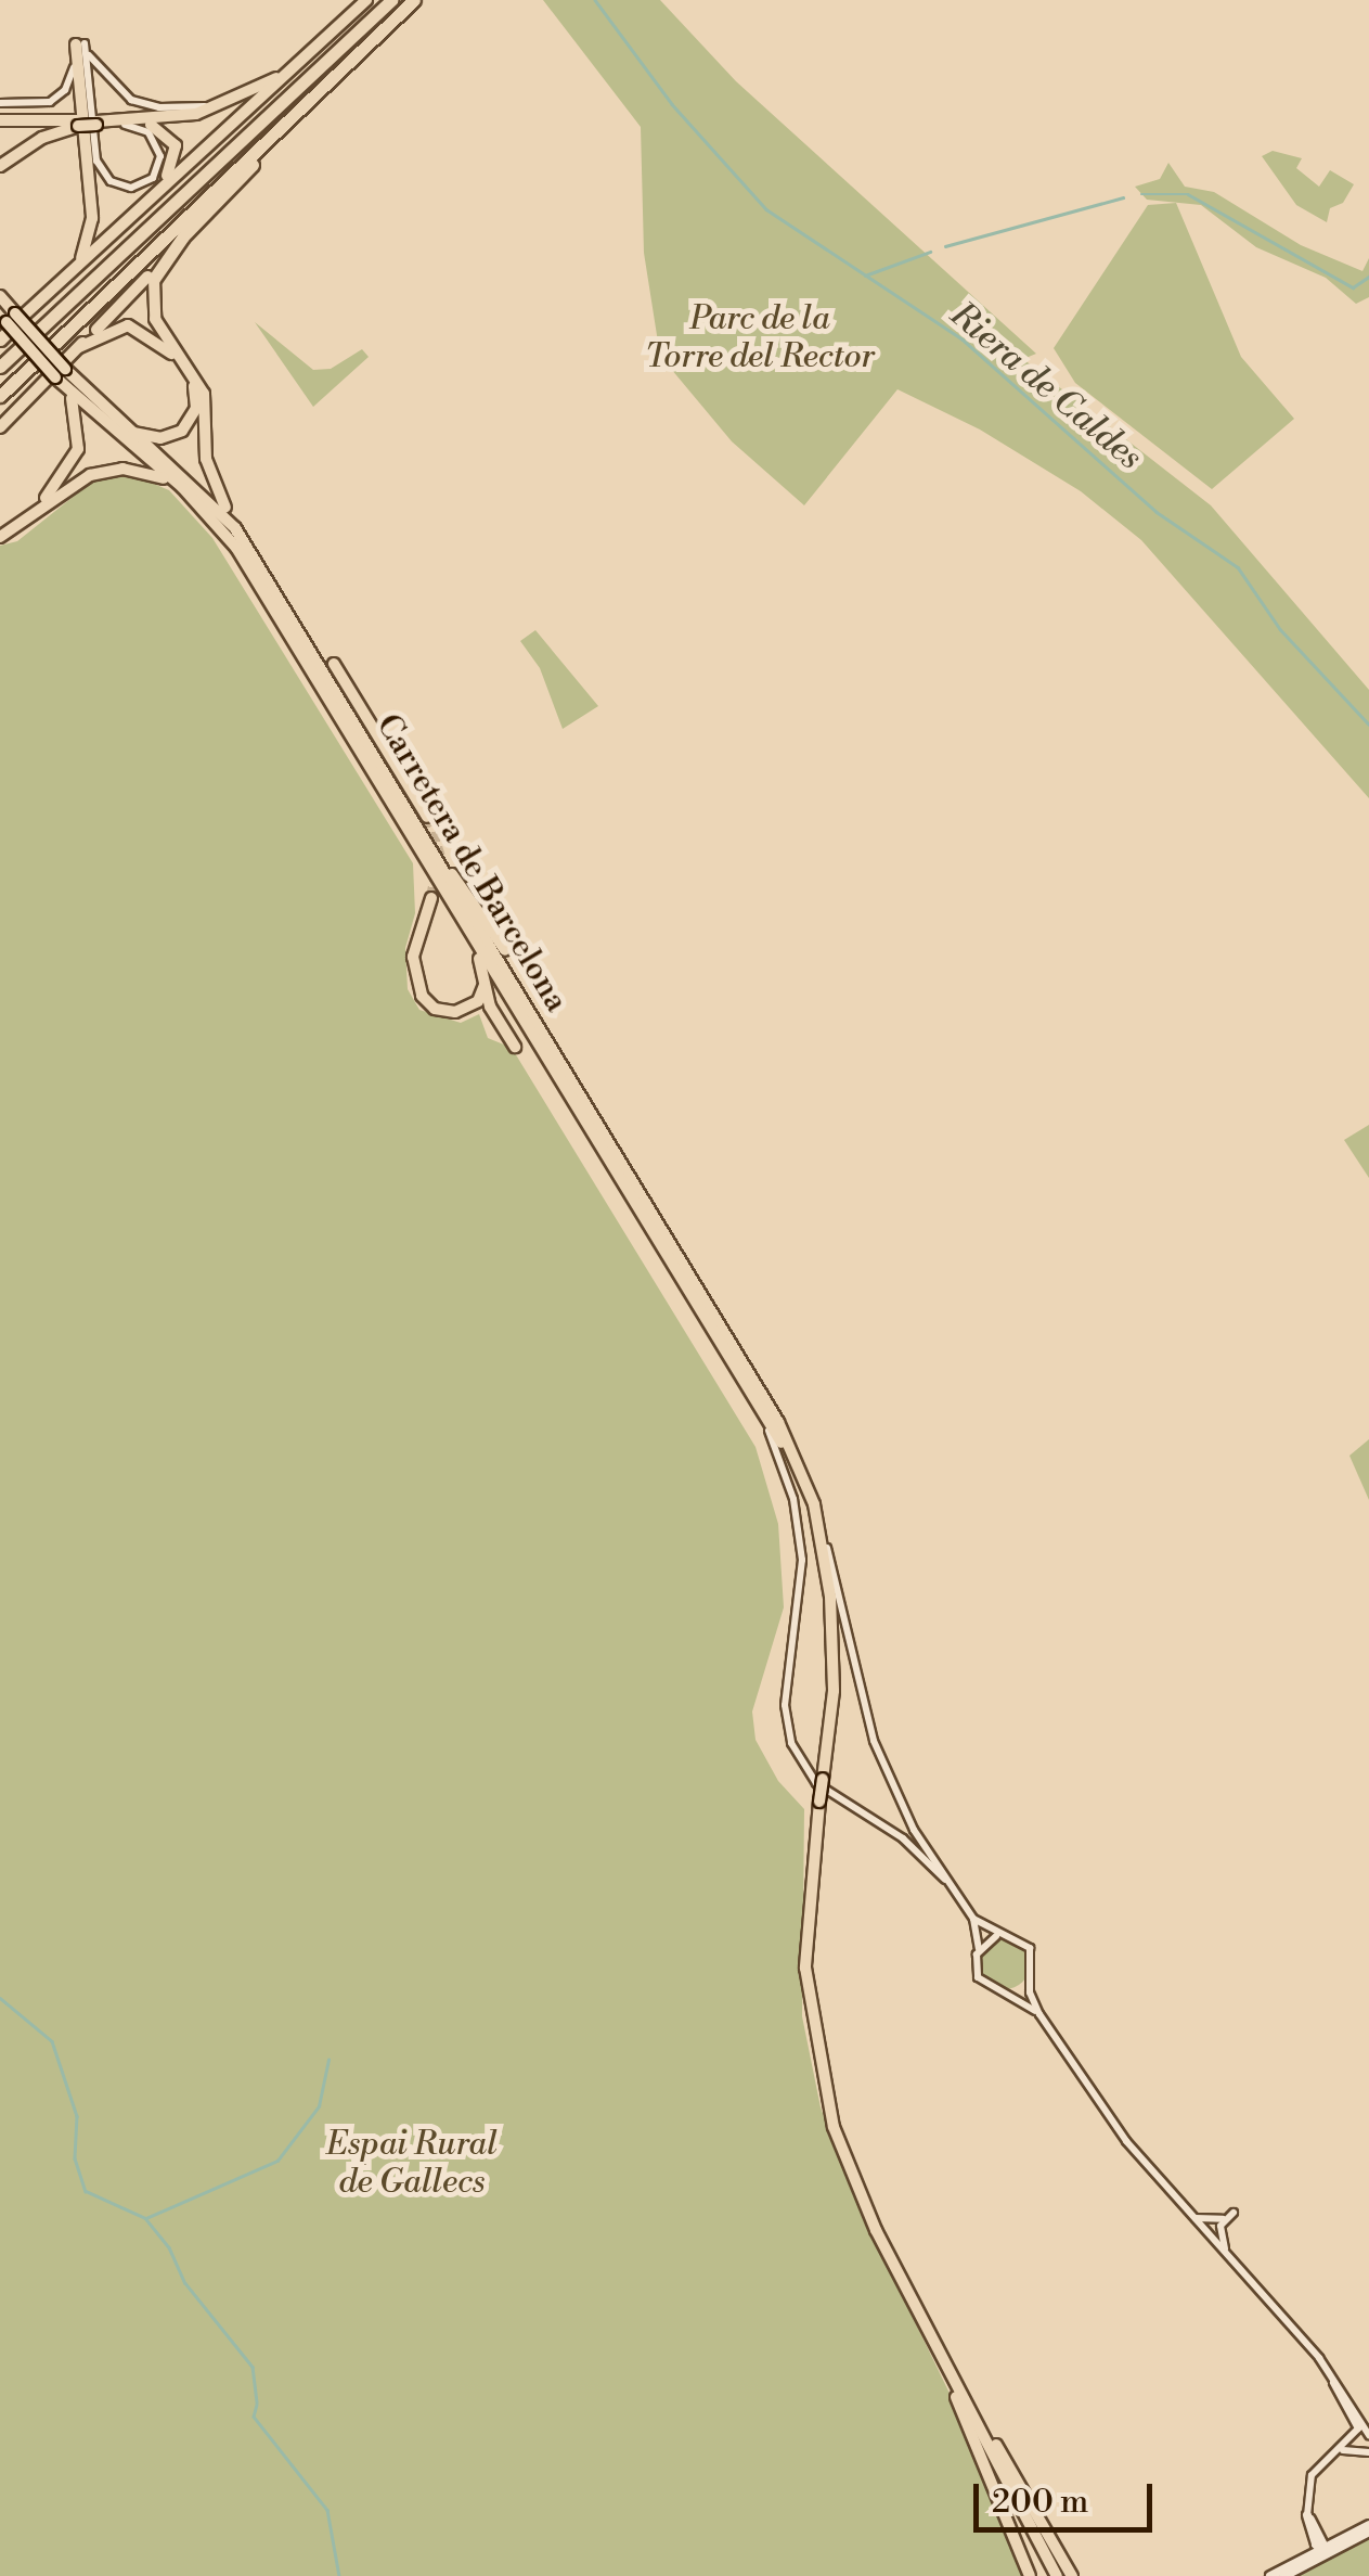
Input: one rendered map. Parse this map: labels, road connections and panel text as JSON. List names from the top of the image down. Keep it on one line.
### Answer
{"streets":{"highway":["Carretera de Barcelona"]},"water":["Riera de Caldes"],"parks":["Parc de la Torre del Rector","Espai Rural de Gallecs"],"scale_bar":"200 m"}
